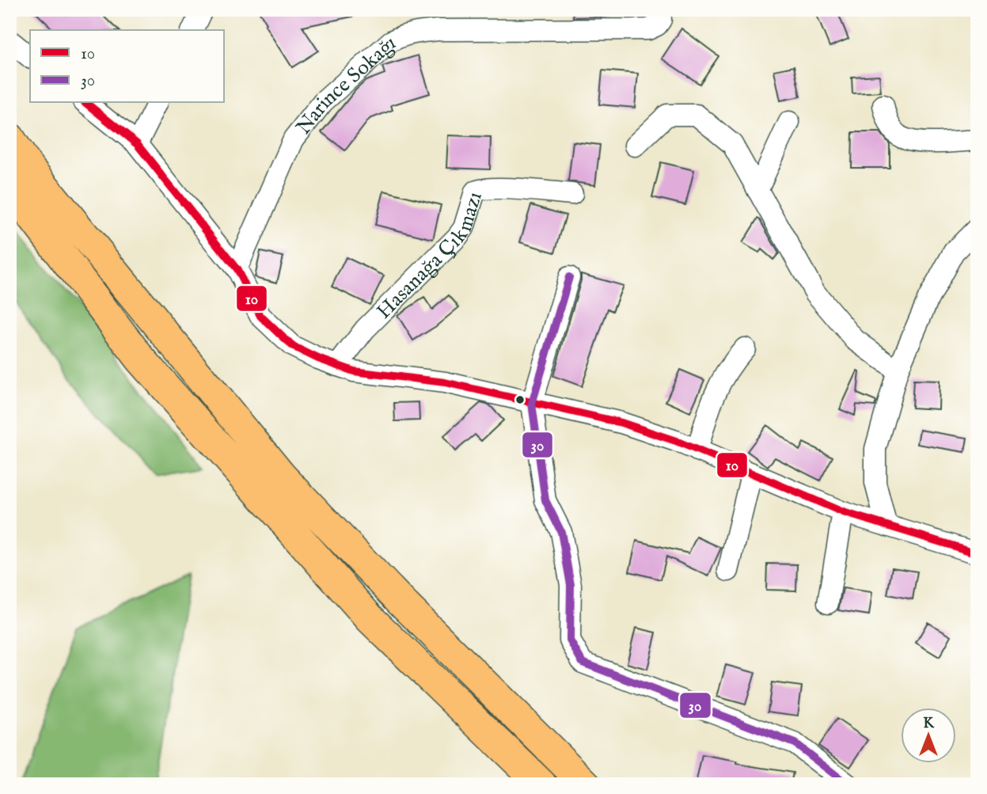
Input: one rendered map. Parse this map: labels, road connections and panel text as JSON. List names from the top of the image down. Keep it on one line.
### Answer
{"streets":{"street":["Narince Sokağı","Hasanağa Çıkmazı"]},"lines":["transit line 10","transit line 30"],"legend":["10","30"],"north":"top"}
